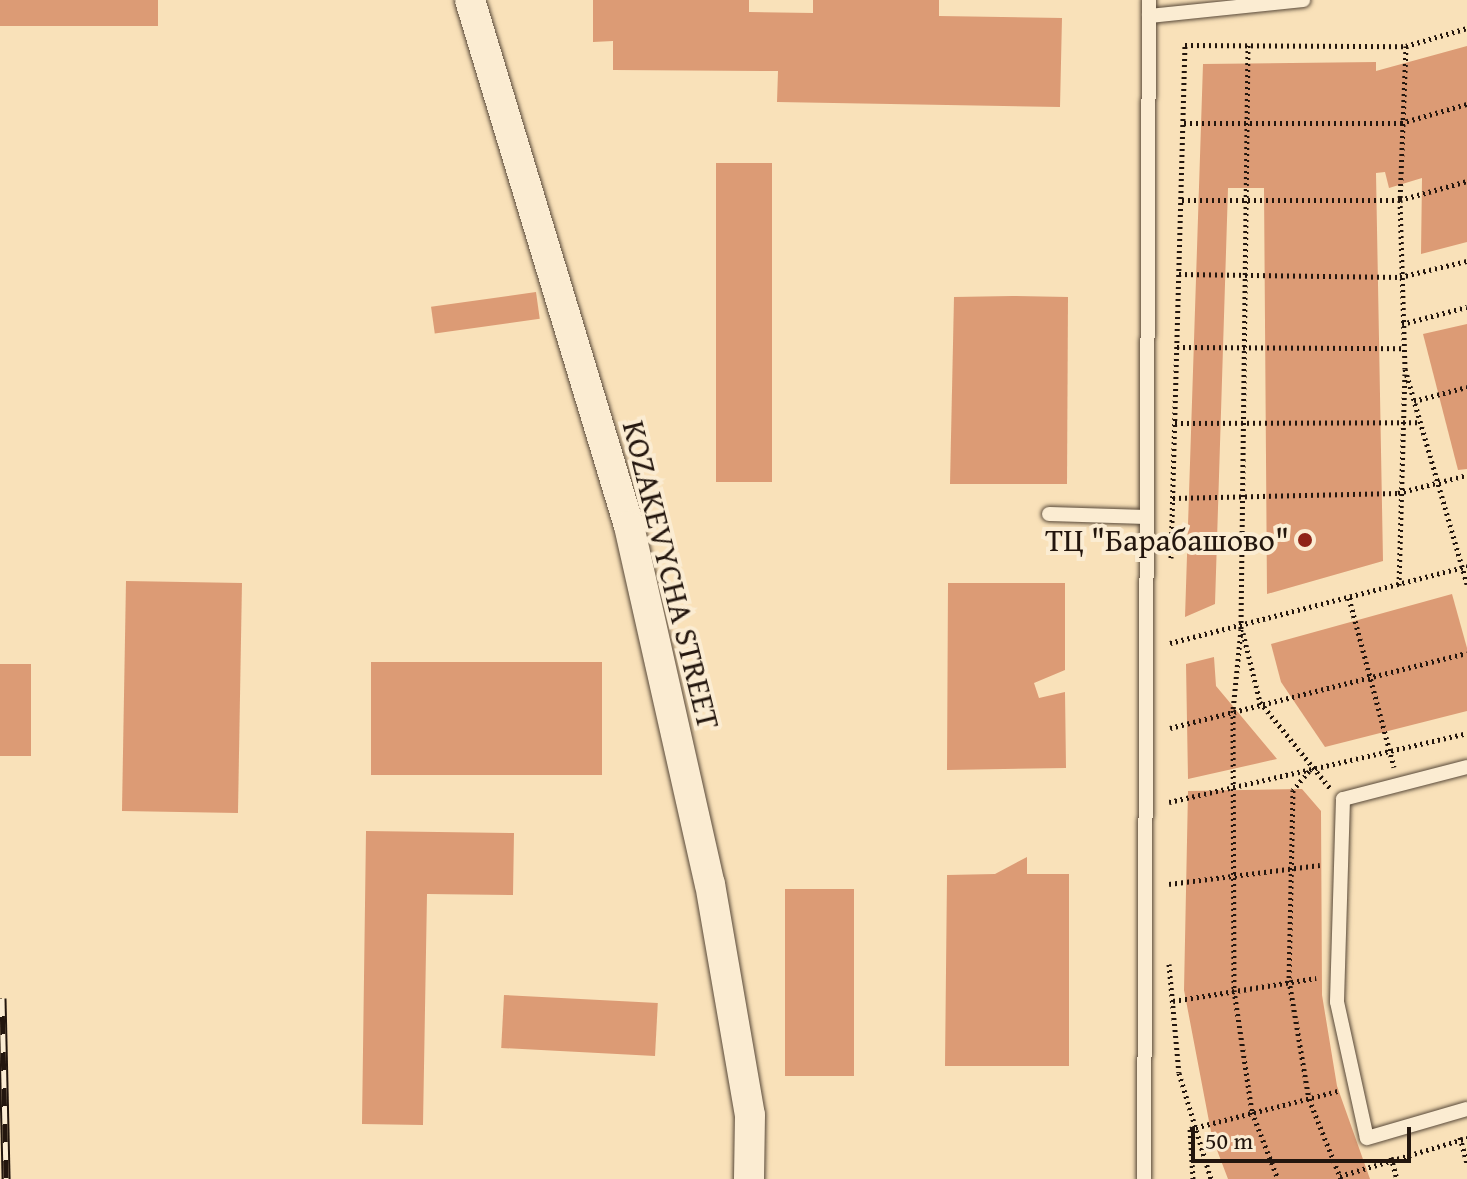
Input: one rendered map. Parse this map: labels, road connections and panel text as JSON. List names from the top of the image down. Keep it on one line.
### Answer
{"streets":{"street":["KOZAKEVYCHA STREET"]},"places":["ТЦ \"Барабашово\""],"scale_bar":"50 m"}
